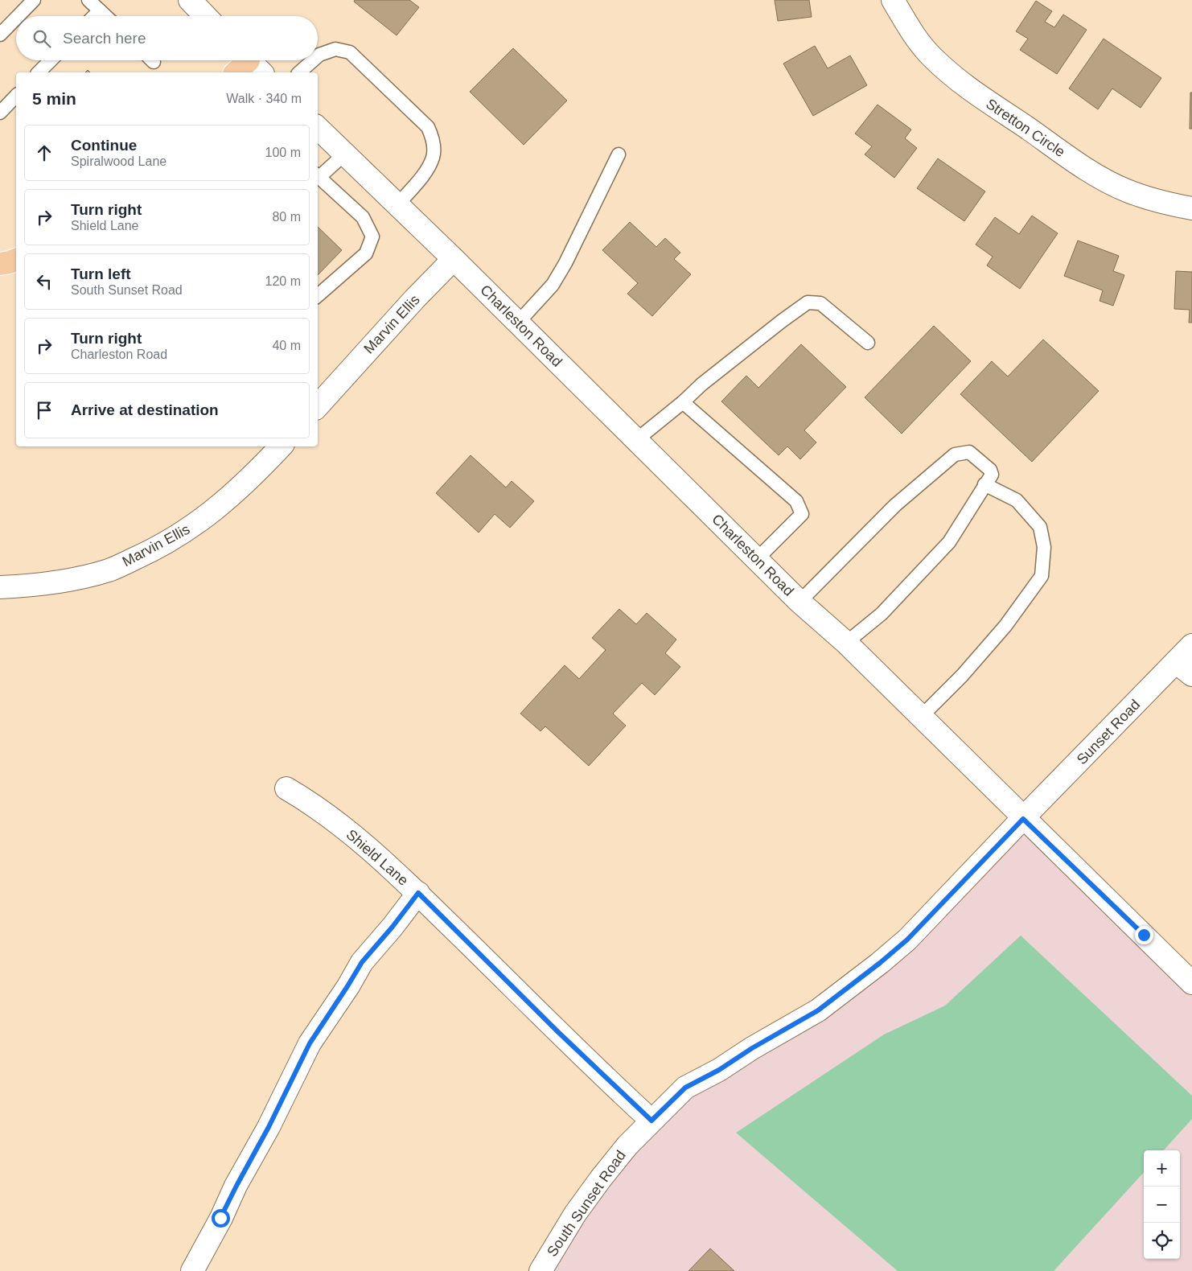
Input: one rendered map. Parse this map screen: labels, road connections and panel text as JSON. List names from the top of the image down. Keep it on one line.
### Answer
{"streets":{"street":["Stretton Circle","Marvin Ellis","Charleston Road","Sunset Road","Shield Lane","South Sunset Road"]},"crossings":[["Marvin Ellis","Charleston Road"],["Charleston Road","Sunset Road"],["Charleston Road","South Sunset Road"],["Sunset Road","South Sunset Road"],["Shield Lane","South Sunset Road"]],"page":{"search":"Search here","heading":["5 min","Walk · 340 m"],"list":[["Continue","Spiralwood Lane","100 m"],["Turn right","Shield Lane","80 m"],["Turn left","South Sunset Road","120 m"],["Turn right","Charleston Road","40 m"],"Arrive at destination"],"map_buttons":["+","−"]}}
